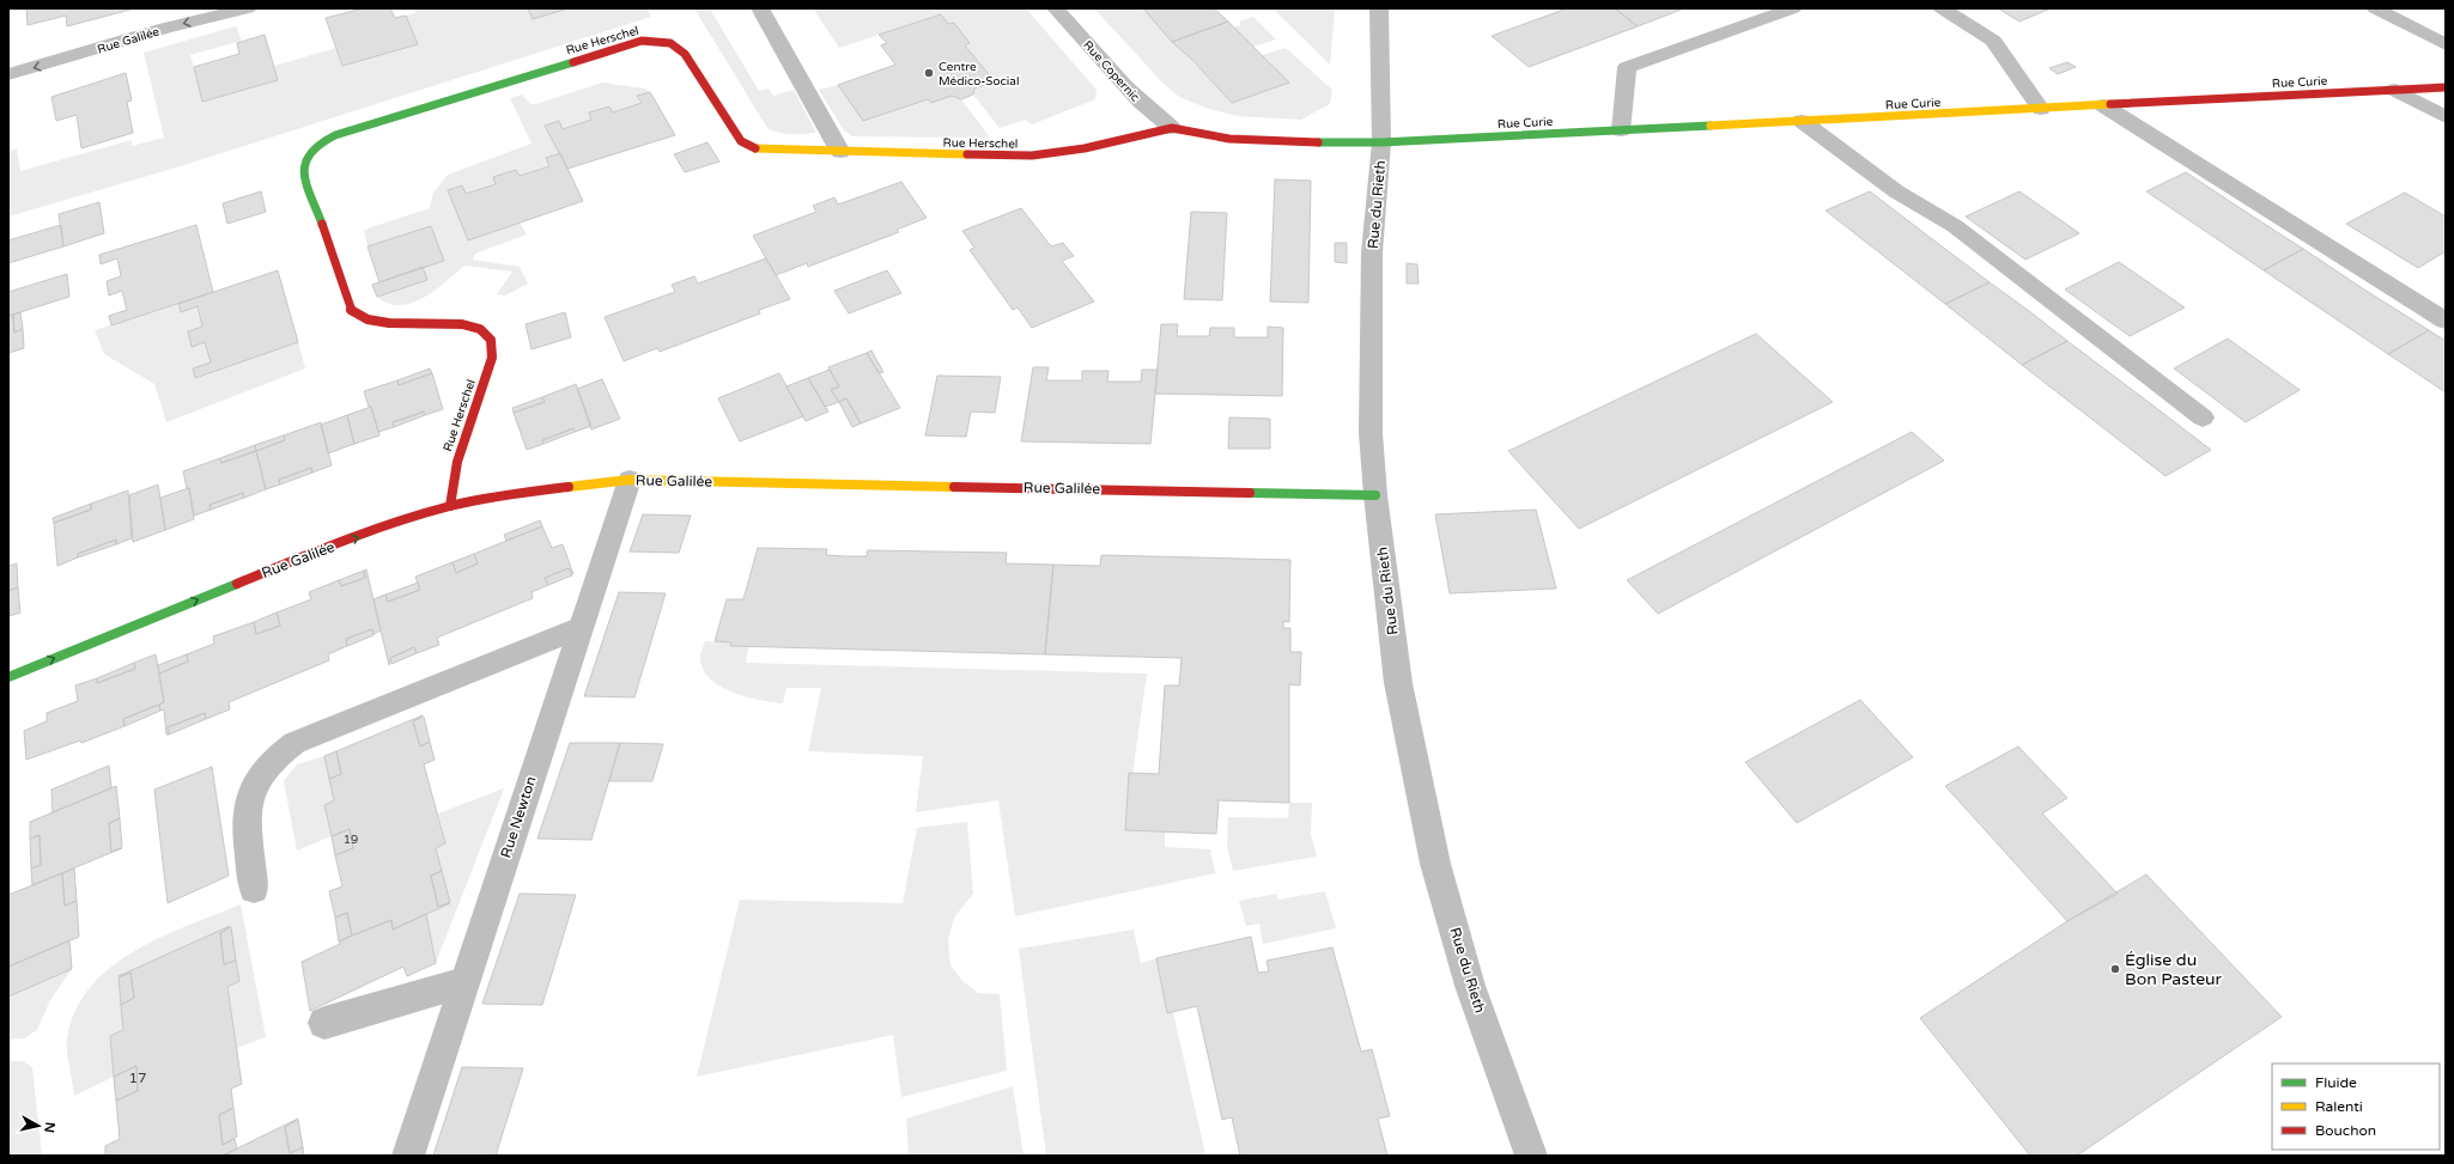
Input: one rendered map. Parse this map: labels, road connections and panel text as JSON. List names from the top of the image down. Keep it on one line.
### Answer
{"streets":{"street":["Rue Galilée","Rue Herschel","Rue Copernic","Rue Curie","Rue du Rieth","Rue Newton"]},"crossings":[["Rue Galilée","Rue Herschel"],["Rue Galilée","Rue du Rieth"],["Rue Galilée","Rue Newton"],["Rue Herschel","Rue Copernic"],["Rue Herschel","Rue Curie"],["Rue Herschel","Rue du Rieth"],["Rue Curie","Rue du Rieth"]],"places":["Centre Médico-Social","Église du Bon Pasteur"],"house_numbers":["19","17"],"legend":["Fluide","Ralenti","Bouchon"],"north":"right"}
